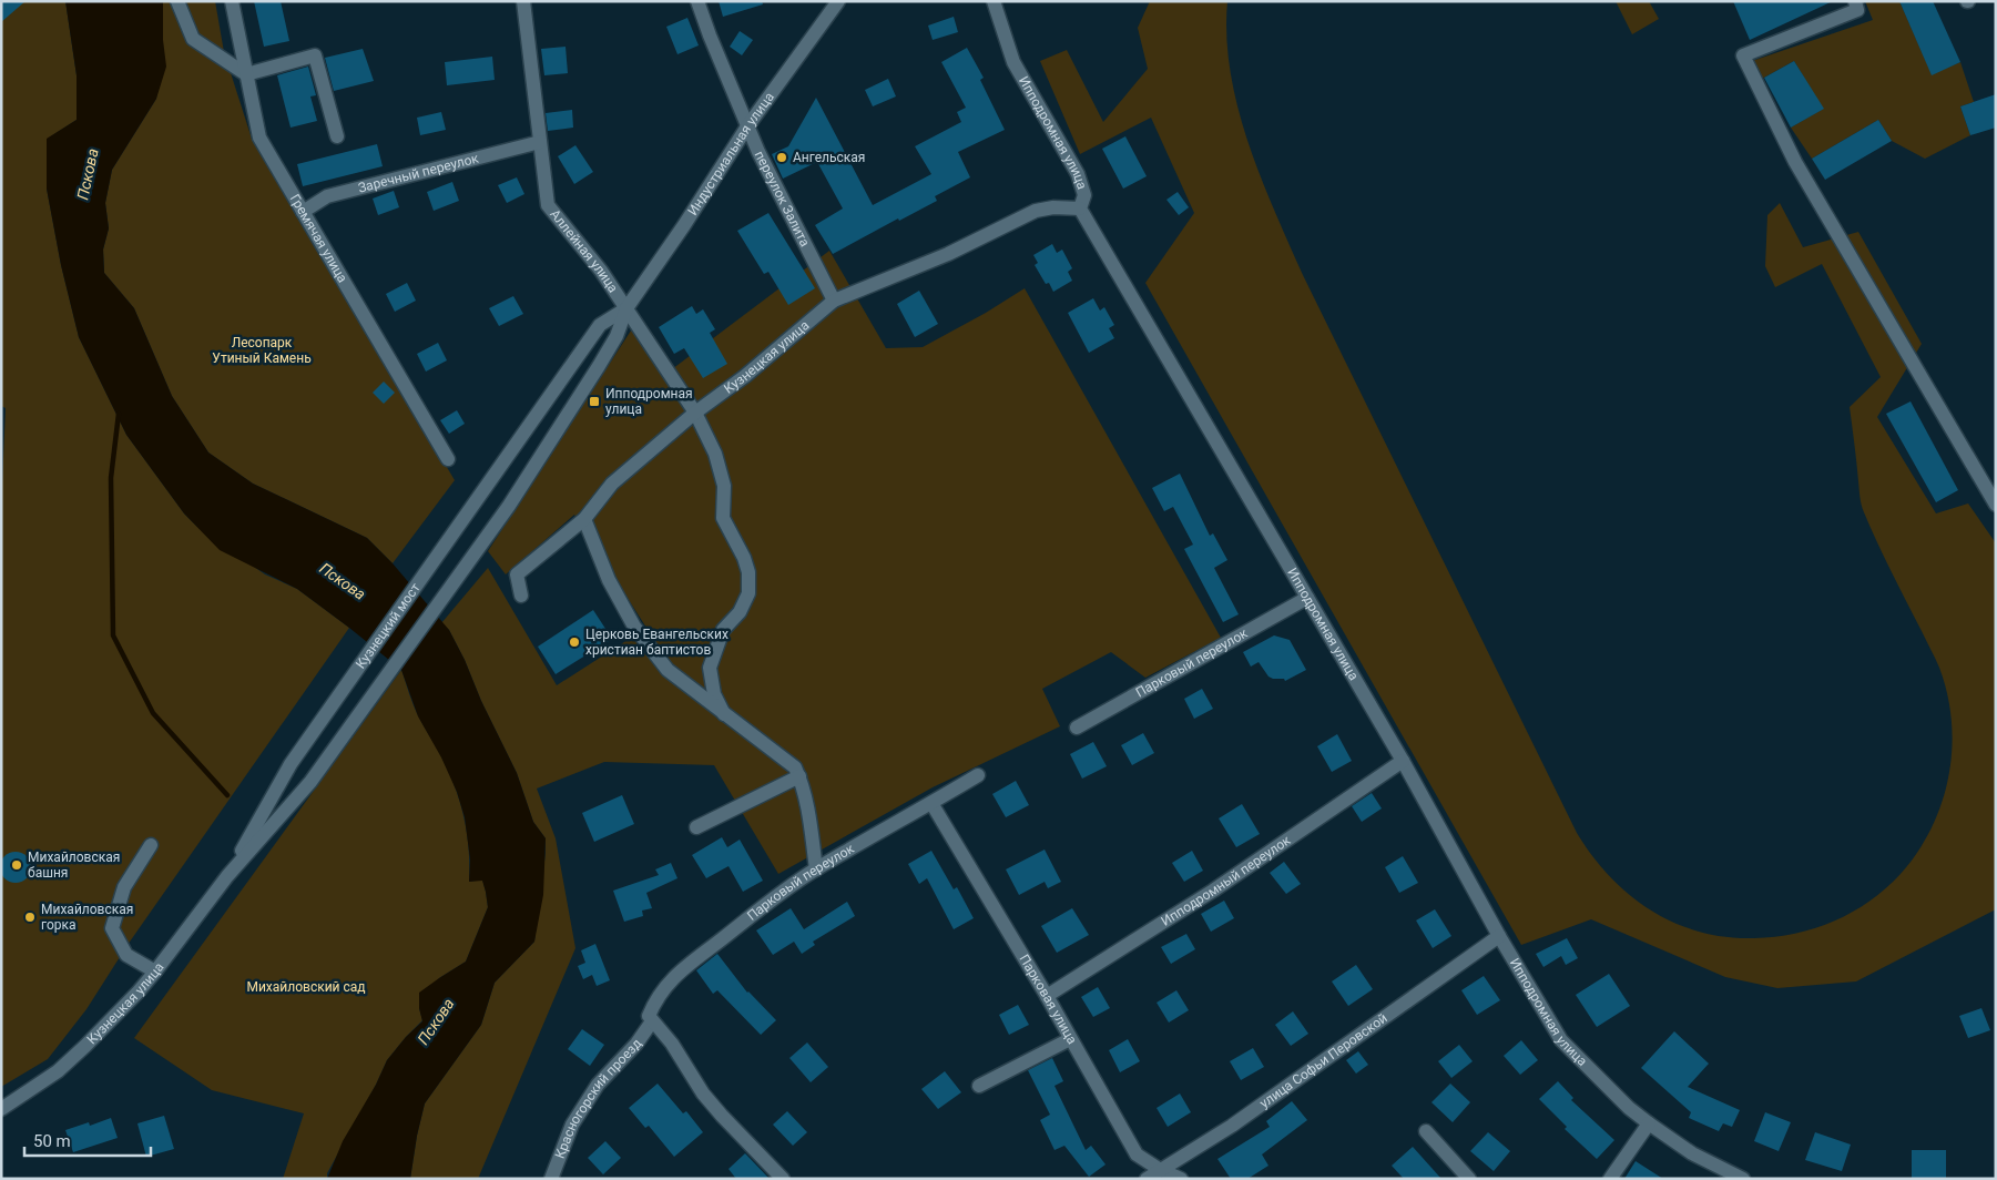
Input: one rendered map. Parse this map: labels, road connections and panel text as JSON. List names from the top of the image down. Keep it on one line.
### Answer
{"streets":{"street":["Ипподромная улица","Индустриальная улица","Заречный переулок","переулок Залита","Гремячая улица","Аллейная улица","Кузнецкая улица","Кузнецкий мост","Парковый переулок","Ипподромный переулок","Парковая улица","улица Софьи Перовской","Красногорский проезд"]},"crossings":[["Ипподромная улица","Кузнецкая улица"],["Ипподромная улица","Парковый переулок"],["Ипподромная улица","Ипподромный переулок"],["Ипподромная улица","улица Софьи Перовской"],["Индустриальная улица","переулок Залита"],["Индустриальная улица","Аллейная улица"],["Индустриальная улица","Кузнецкий мост"],["Заречный переулок","Гремячая улица"],["Заречный переулок","Аллейная улица"],["переулок Залита","Кузнецкая улица"],["Аллейная улица","Кузнецкая улица"],["Кузнецкая улица","Кузнецкий мост"],["Парковый переулок","Парковая улица"],["Парковый переулок","Красногорский проезд"],["Ипподромный переулок","Парковая улица"],["Парковая улица","улица Софьи Перовской"]],"water":["Пскова"],"parks":["Лесопарк Утиный Камень","Михайловский сад"],"places":{"other":["Ангельская","Церковь Евангельских христиан баптистов","Михайловская башня","Михайловская горка"],"transit":["Ипподромная улица"]},"scale_bar":"50 m"}
